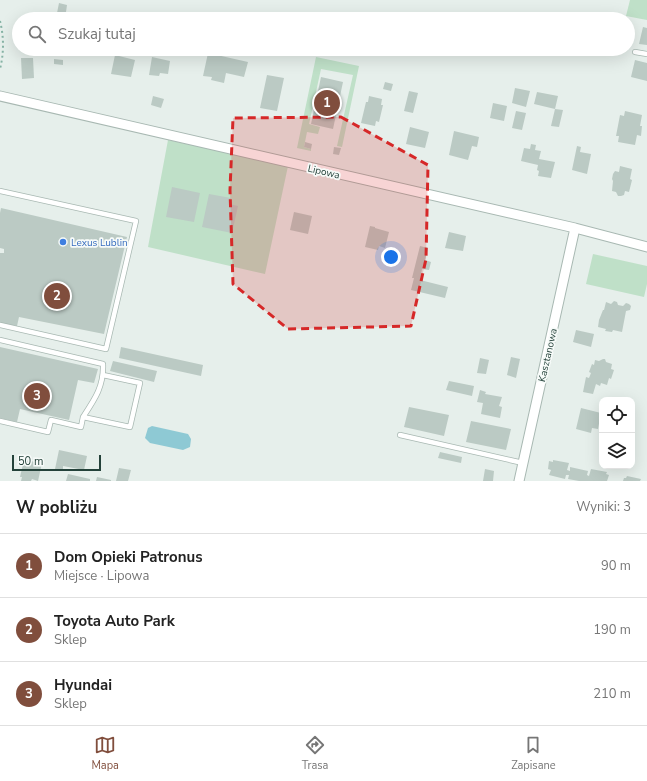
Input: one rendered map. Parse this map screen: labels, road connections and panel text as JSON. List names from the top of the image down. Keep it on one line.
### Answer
{"streets":{"street":["Lipowa","Kasztanowa"]},"crossings":[["Lipowa","Kasztanowa"]],"places":["Lexus Lublin"],"scale_bar":"50 m","page":{"search":"Szukaj tutaj","pins":["1","2","3"],"scale":"50 m","heading":["W pobliżu","Wyniki: 3"],"list":[{"mark":"1","name":"Dom Opieki Patronus","note":"Miejsce · Lipowa","value":"90 m"},{"mark":"2","name":"Toyota Auto Park","note":"Sklep","value":"190 m"},{"mark":"3","name":"Hyundai","note":"Sklep","value":"210 m"}],"nav":["Mapa","Trasa","Zapisane"]}}
